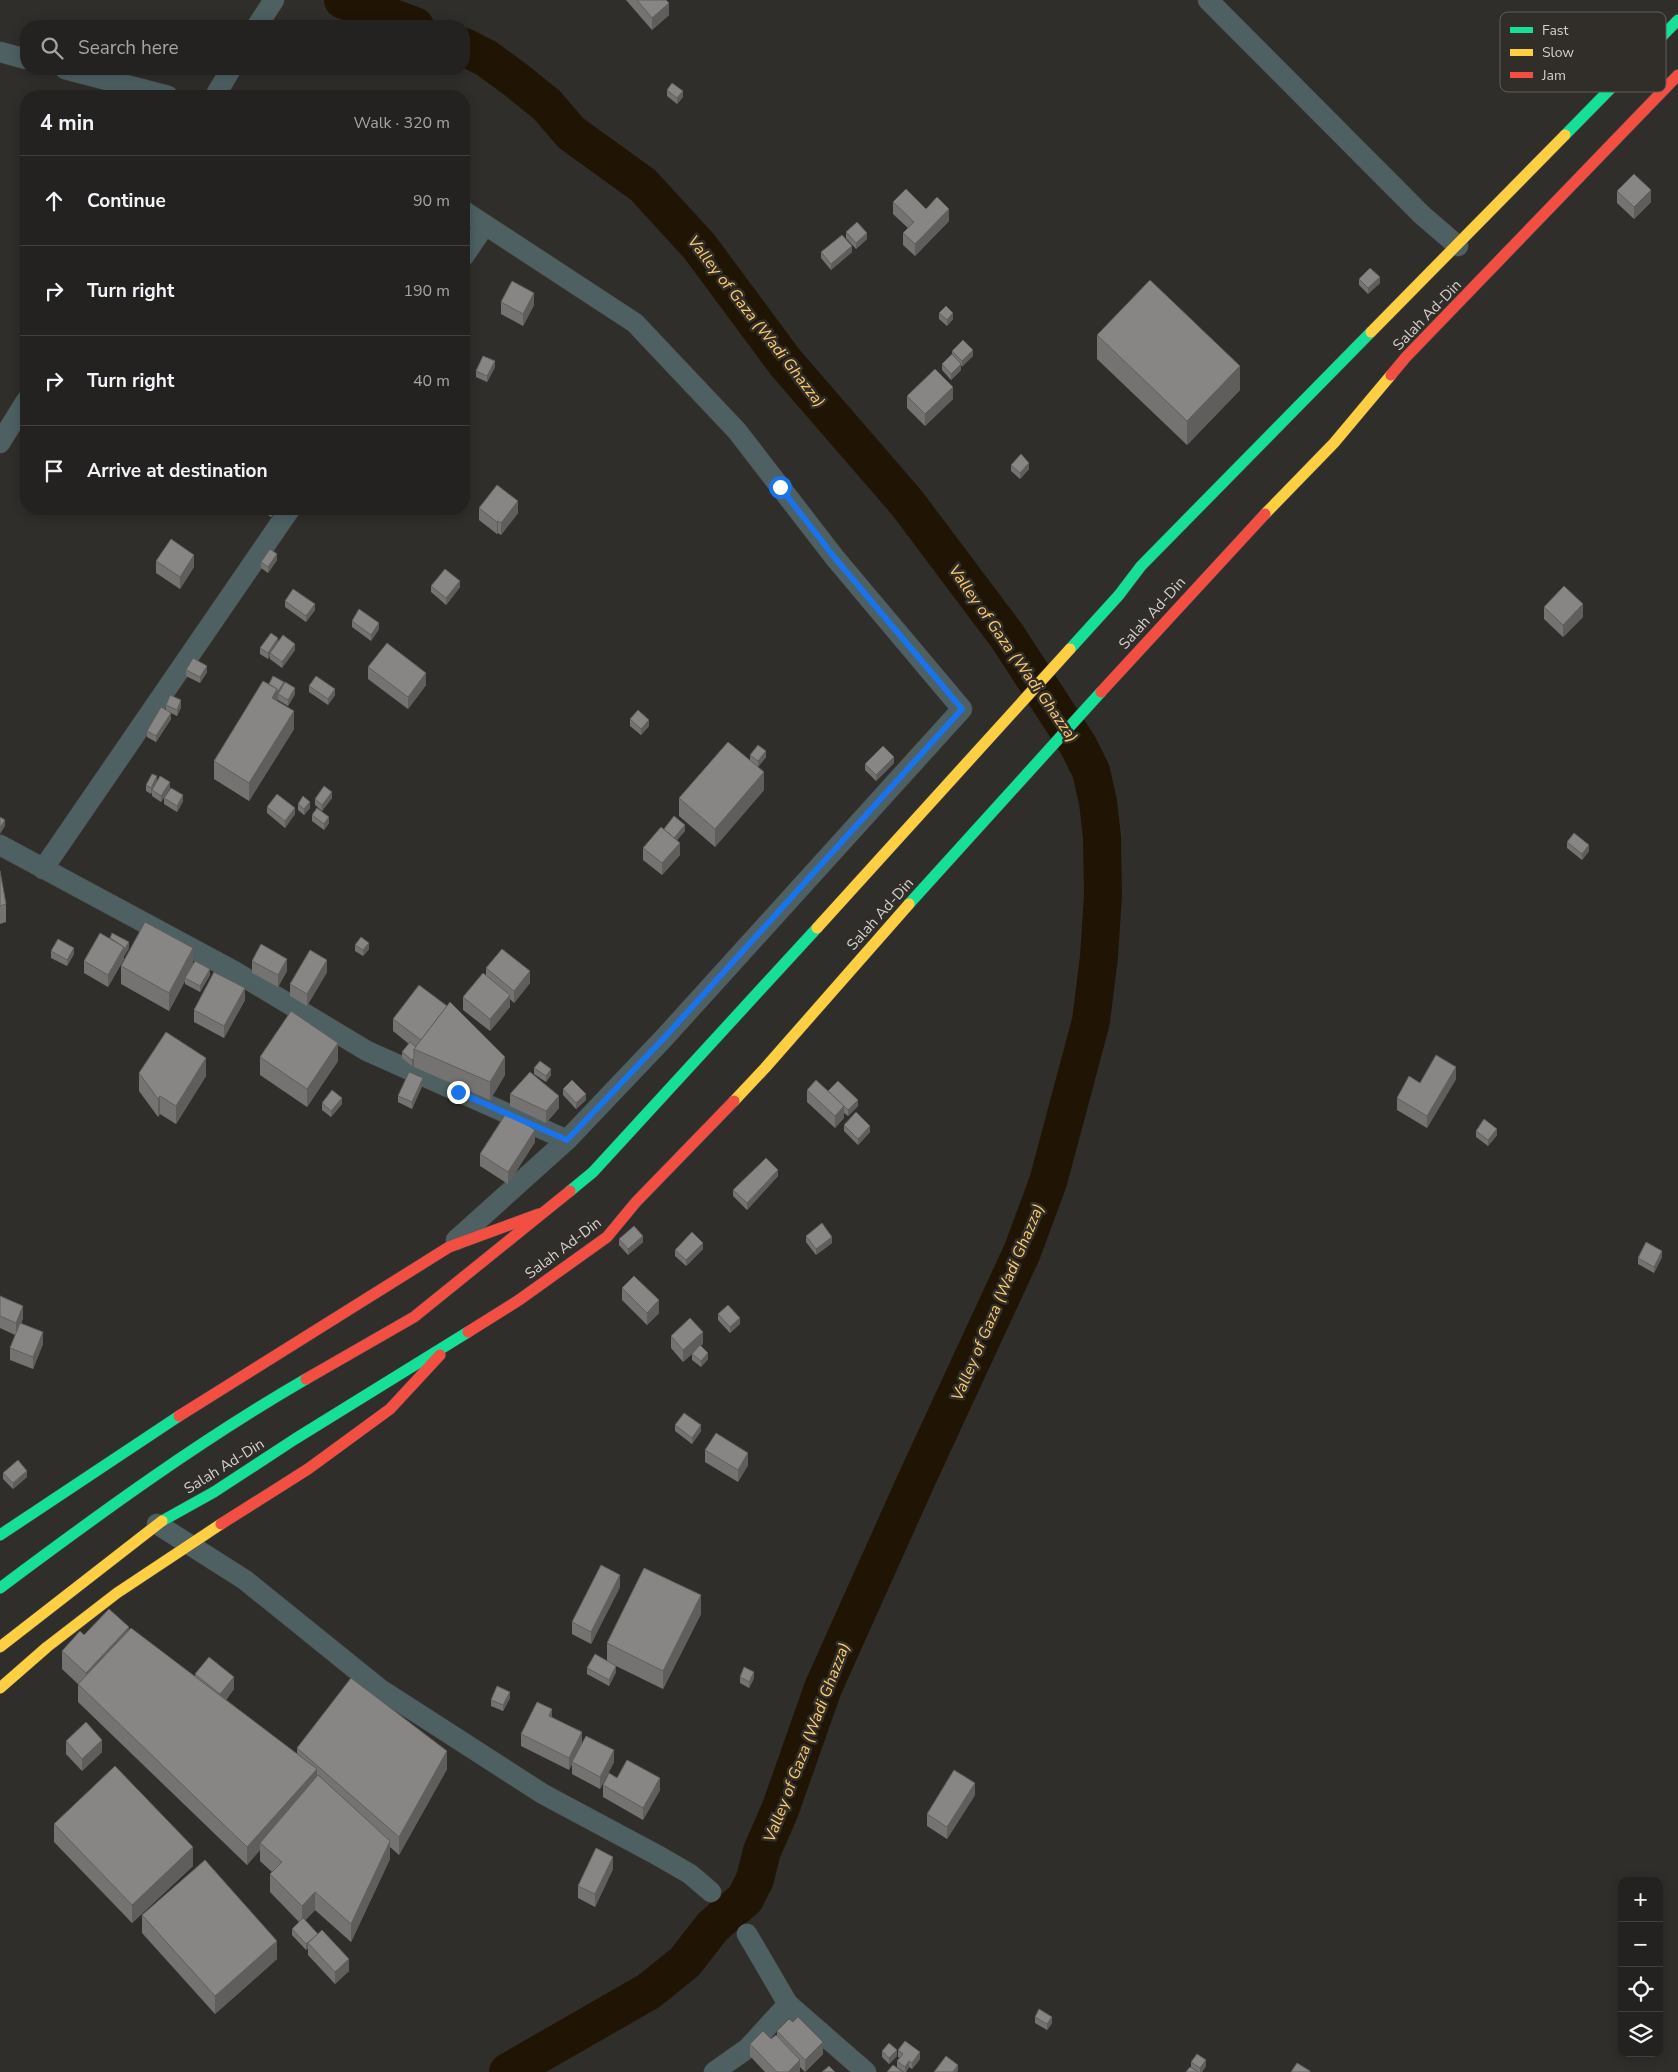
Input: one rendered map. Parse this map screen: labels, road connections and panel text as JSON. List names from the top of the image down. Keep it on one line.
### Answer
{"streets":{"main road":["Salah Ad-Din"]},"water":["Valley of Gaza (Wadi Ghazza)"],"legend":["Fast","Slow","Jam"],"page":{"search":"Search here","heading":["4 min","Walk · 320 m"],"list":[["Continue","90 m"],["Turn right","190 m"],["Turn right","40 m"],"Arrive at destination"],"map_buttons":["+","−"]}}
